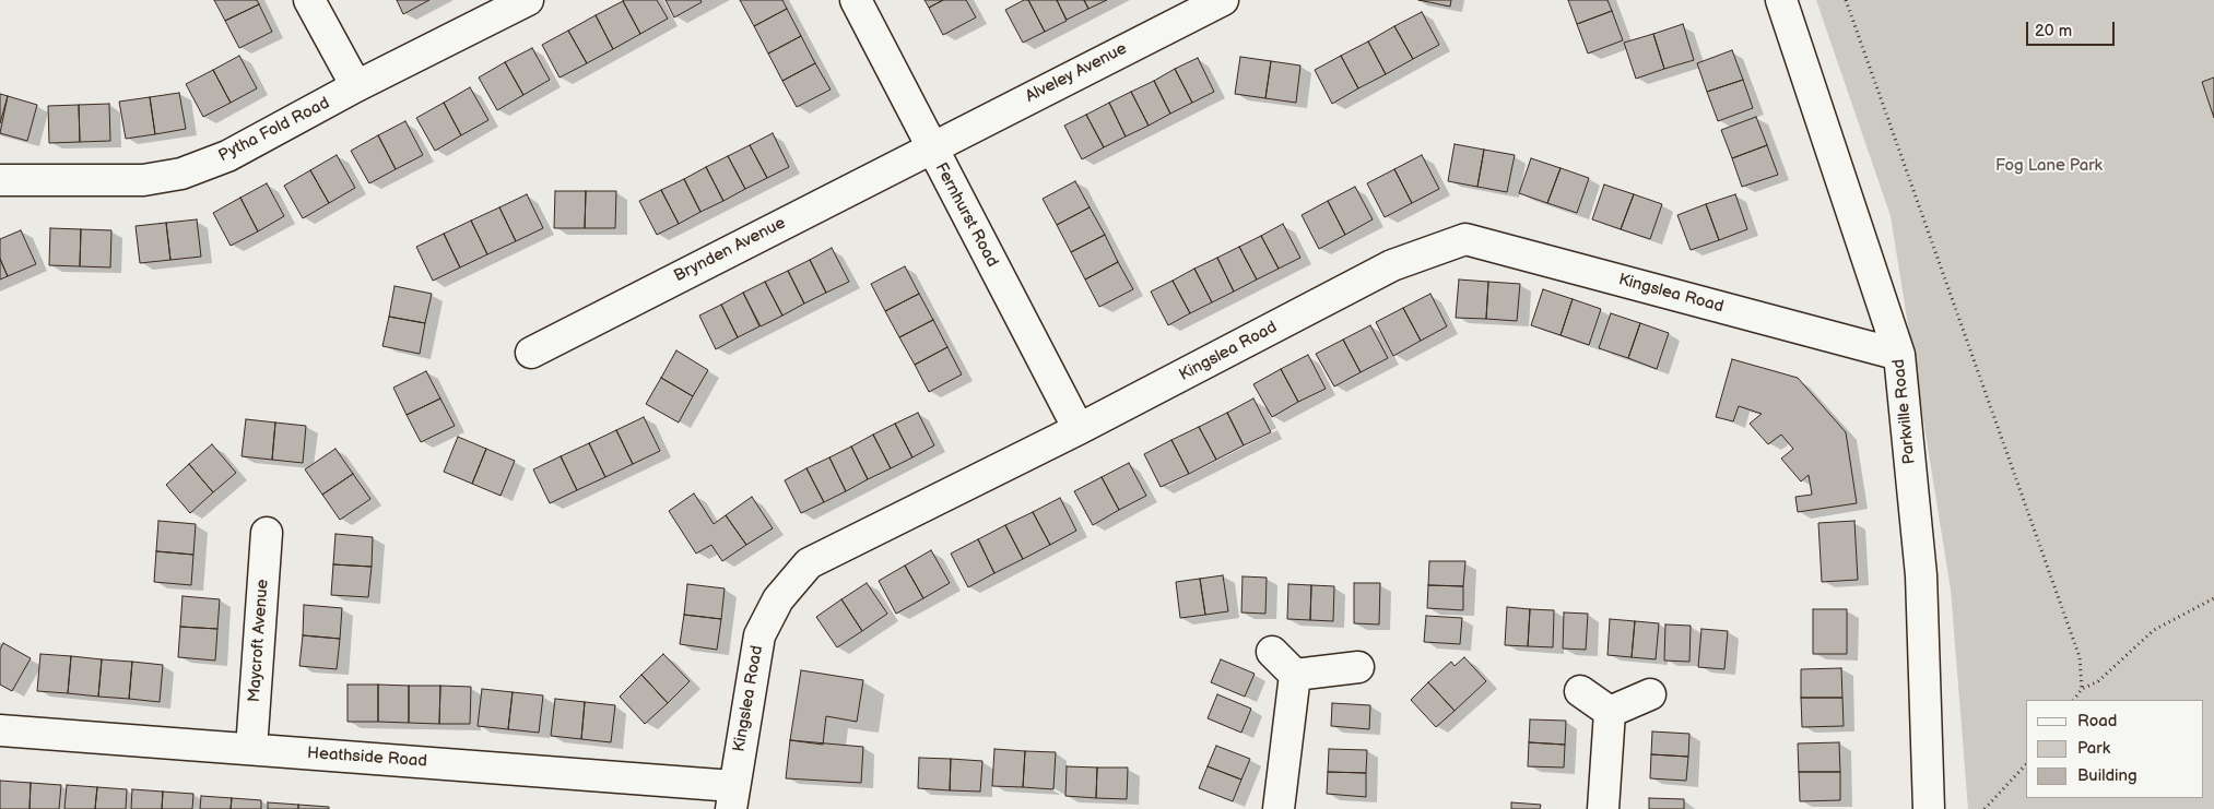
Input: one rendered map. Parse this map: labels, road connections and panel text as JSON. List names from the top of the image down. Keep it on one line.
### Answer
{"streets":{"street":["Alveley Avenue","Pytha Fold Road","Fernhurst Road","Brynden Avenue","Kingslea Road","Parkville Road","Maycroft Avenue","Heathside Road"]},"crossings":[["Alveley Avenue","Fernhurst Road"],["Alveley Avenue","Brynden Avenue"],["Fernhurst Road","Brynden Avenue"],["Fernhurst Road","Kingslea Road"],["Kingslea Road","Parkville Road"],["Kingslea Road","Heathside Road"],["Maycroft Avenue","Heathside Road"]],"parks":["Fog Lane Park"],"legend":["Road","Park","Building"],"scale_bar":"20 m"}
